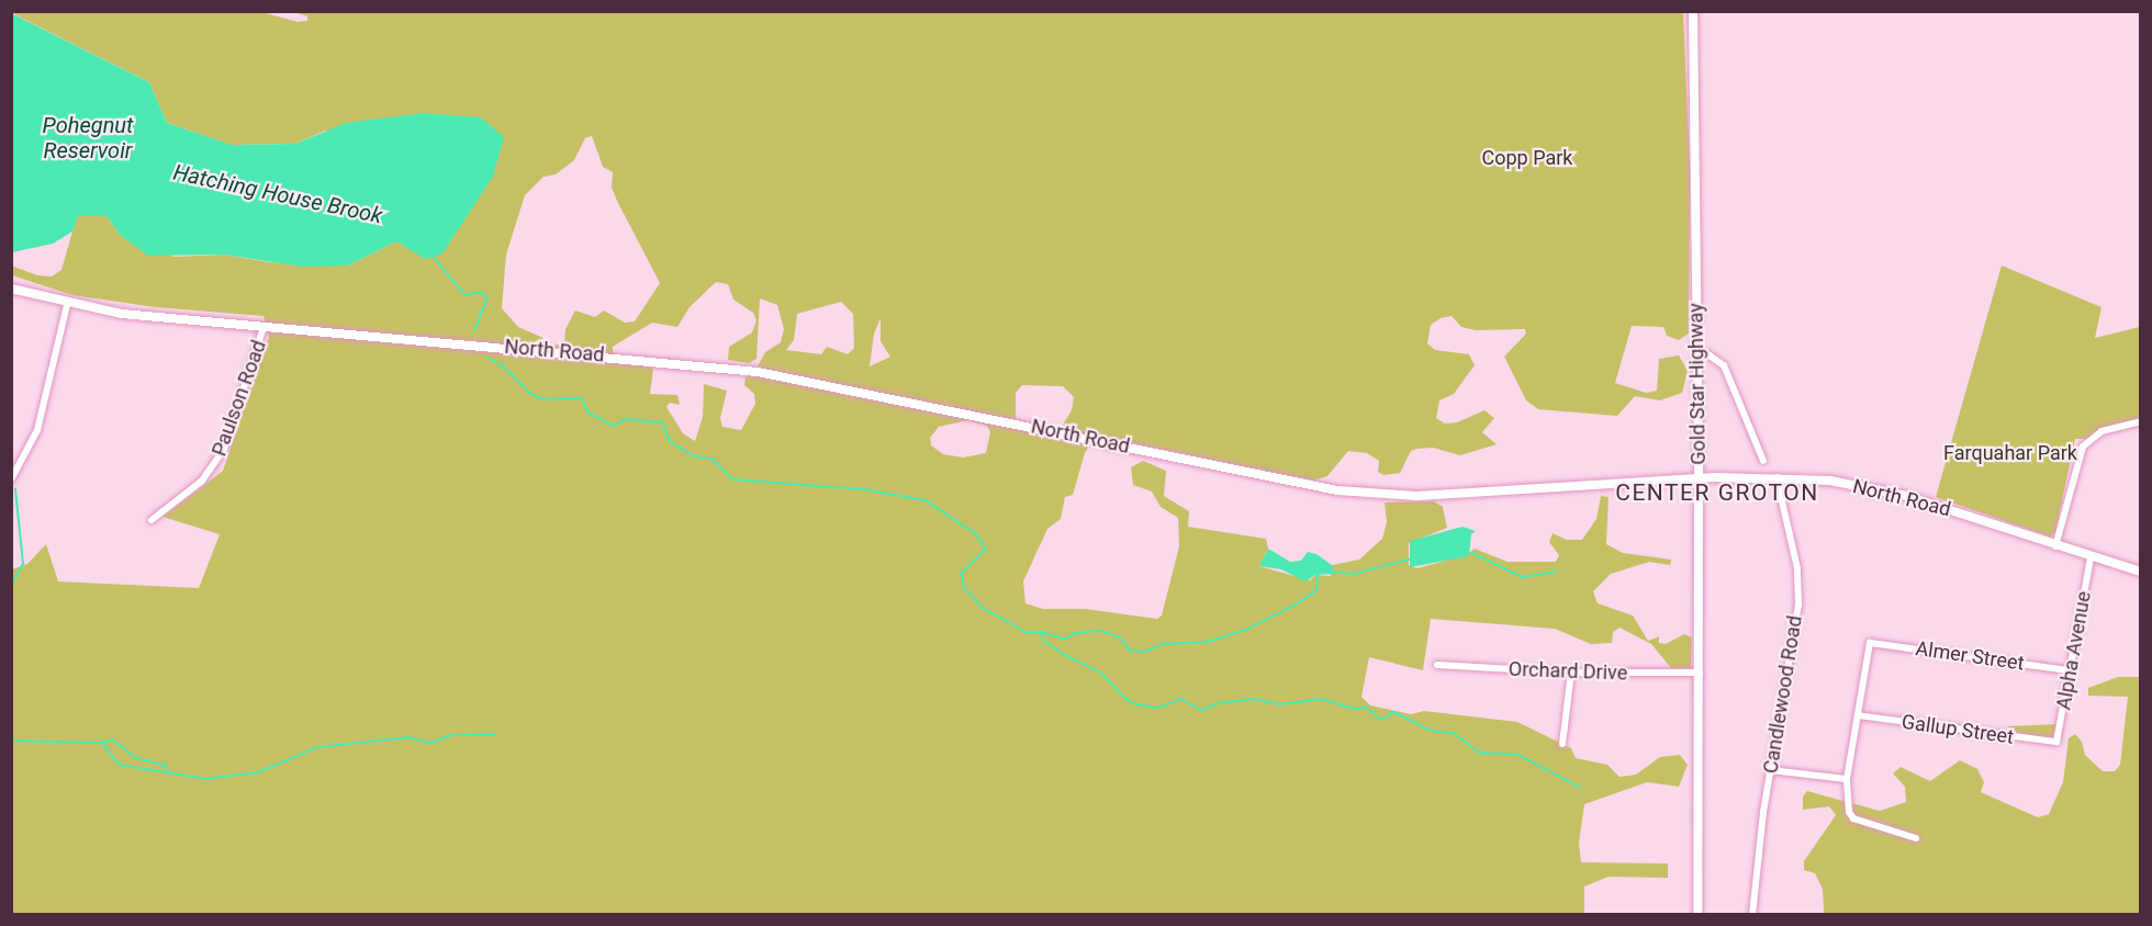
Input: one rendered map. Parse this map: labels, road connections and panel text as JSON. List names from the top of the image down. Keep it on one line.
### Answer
{"streets":{"main road":["North Road","Gold Star Highway"],"street":["Paulson Road","Alpha Avenue","Almer Street","Orchard Drive","Candlewood Road","Gallup Street"]},"crossings":[["North Road","Gold Star Highway"],["North Road","Paulson Road"],["North Road","Alpha Avenue"],["North Road","Candlewood Road"],["Gold Star Highway","Orchard Drive"],["Alpha Avenue","Almer Street"],["Alpha Avenue","Gallup Street"],["Almer Street","Gallup Street"]],"districts":["CENTER GROTON"],"water":["Pohegnut Reservoir","Hatching House Brook"],"parks":["Copp Park","Farquahar Park"]}
